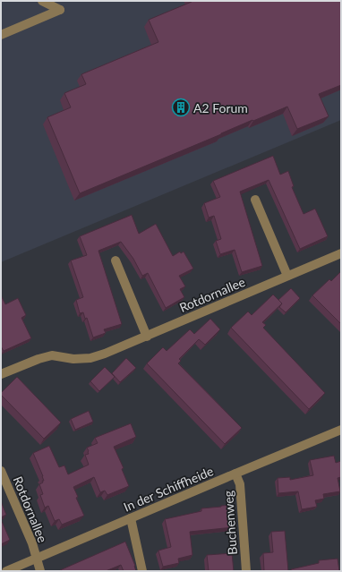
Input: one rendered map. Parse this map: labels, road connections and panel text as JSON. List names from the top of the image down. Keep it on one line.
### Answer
{"streets":{"street":["Rotdornallee","In der Schiffheide","Buchenweg"]},"crossings":[["Rotdornallee","In der Schiffheide"],["In der Schiffheide","Buchenweg"]],"places":{"building":["A2 Forum"]}}
